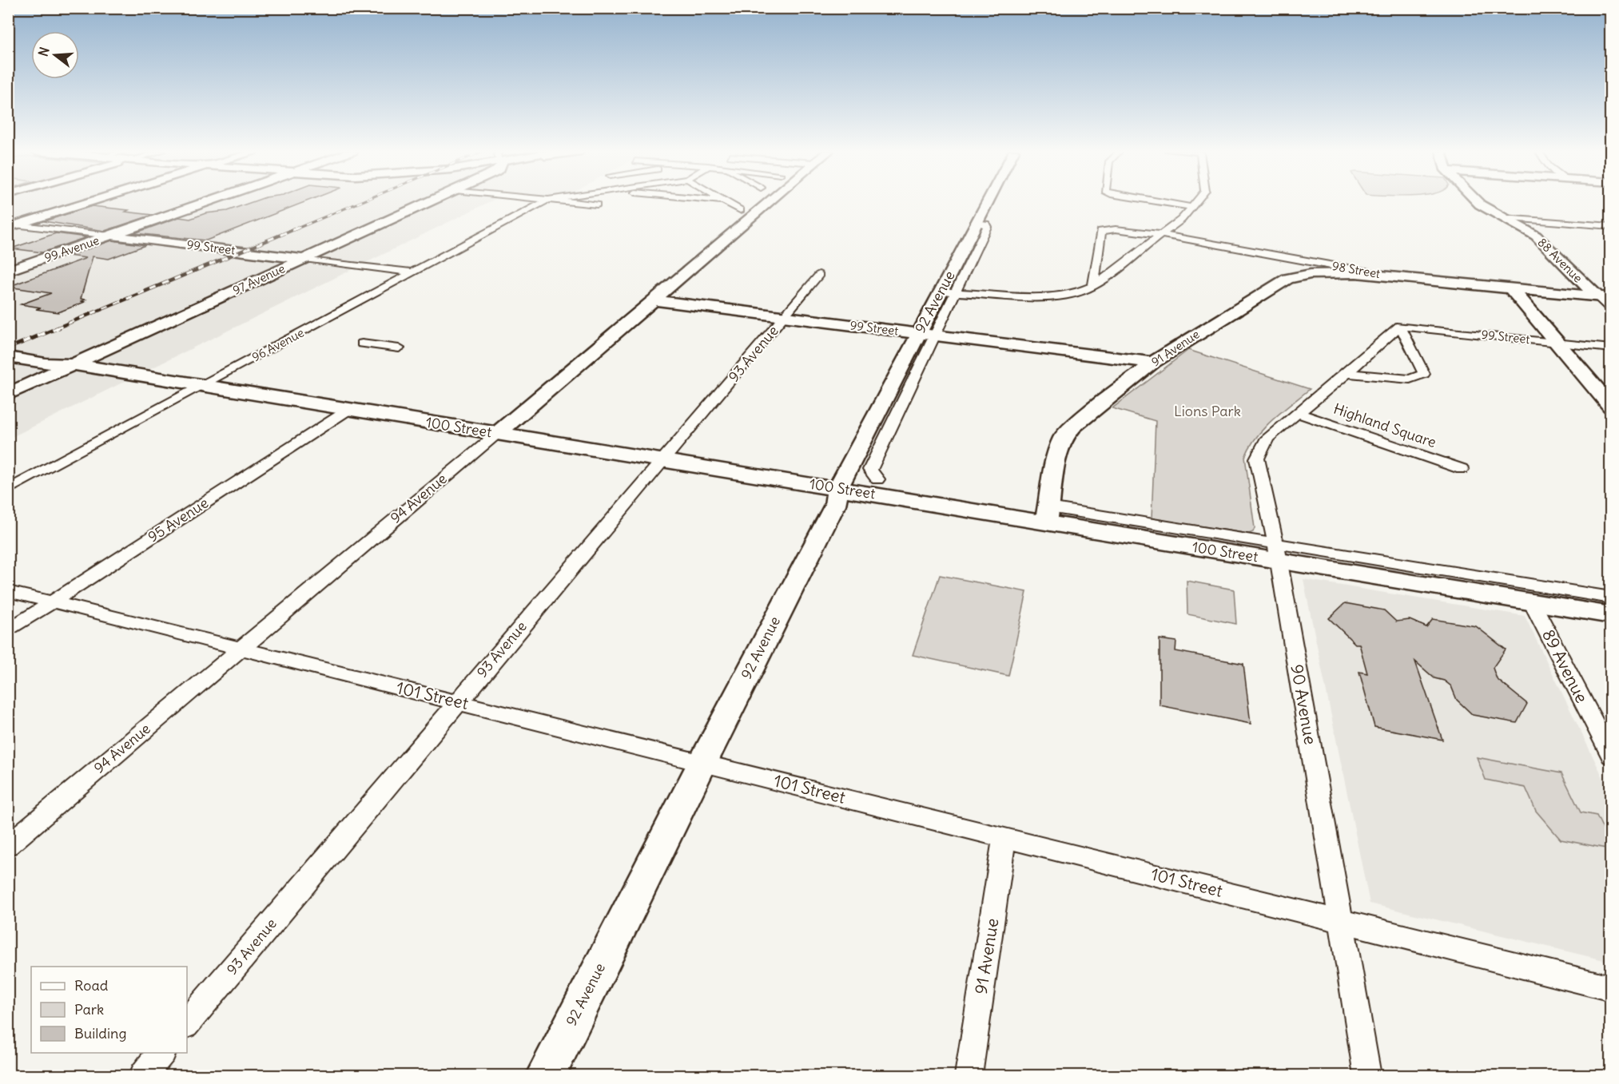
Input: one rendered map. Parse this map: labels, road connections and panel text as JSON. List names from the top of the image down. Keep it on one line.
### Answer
{"streets":{"street":["99 Street","99 Avenue","88 Avenue","98 Street","97 Avenue","92 Avenue","96 Avenue","91 Avenue","93 Avenue","Highland Square","100 Street","94 Avenue","95 Avenue","89 Avenue","101 Street","90 Avenue"]},"crossings":[["99 Street","99 Avenue"],["99 Street","97 Avenue"],["99 Street","92 Avenue"],["99 Street","96 Avenue"],["99 Street","91 Avenue"],["99 Street","93 Avenue"],["99 Street","94 Avenue"],["99 Street","90 Avenue"],["88 Avenue","98 Street"],["98 Street","91 Avenue"],["97 Avenue","100 Street"],["92 Avenue","100 Street"],["92 Avenue","101 Street"],["96 Avenue","100 Street"],["91 Avenue","100 Street"],["91 Avenue","101 Street"],["93 Avenue","100 Street"],["93 Avenue","101 Street"],["Highland Square","90 Avenue"],["100 Street","94 Avenue"],["100 Street","95 Avenue"],["100 Street","89 Avenue"],["100 Street","90 Avenue"],["94 Avenue","101 Street"],["95 Avenue","101 Street"],["101 Street","90 Avenue"]],"parks":["Lions Park"],"legend":["Road","Park","Building"],"north":"left"}
